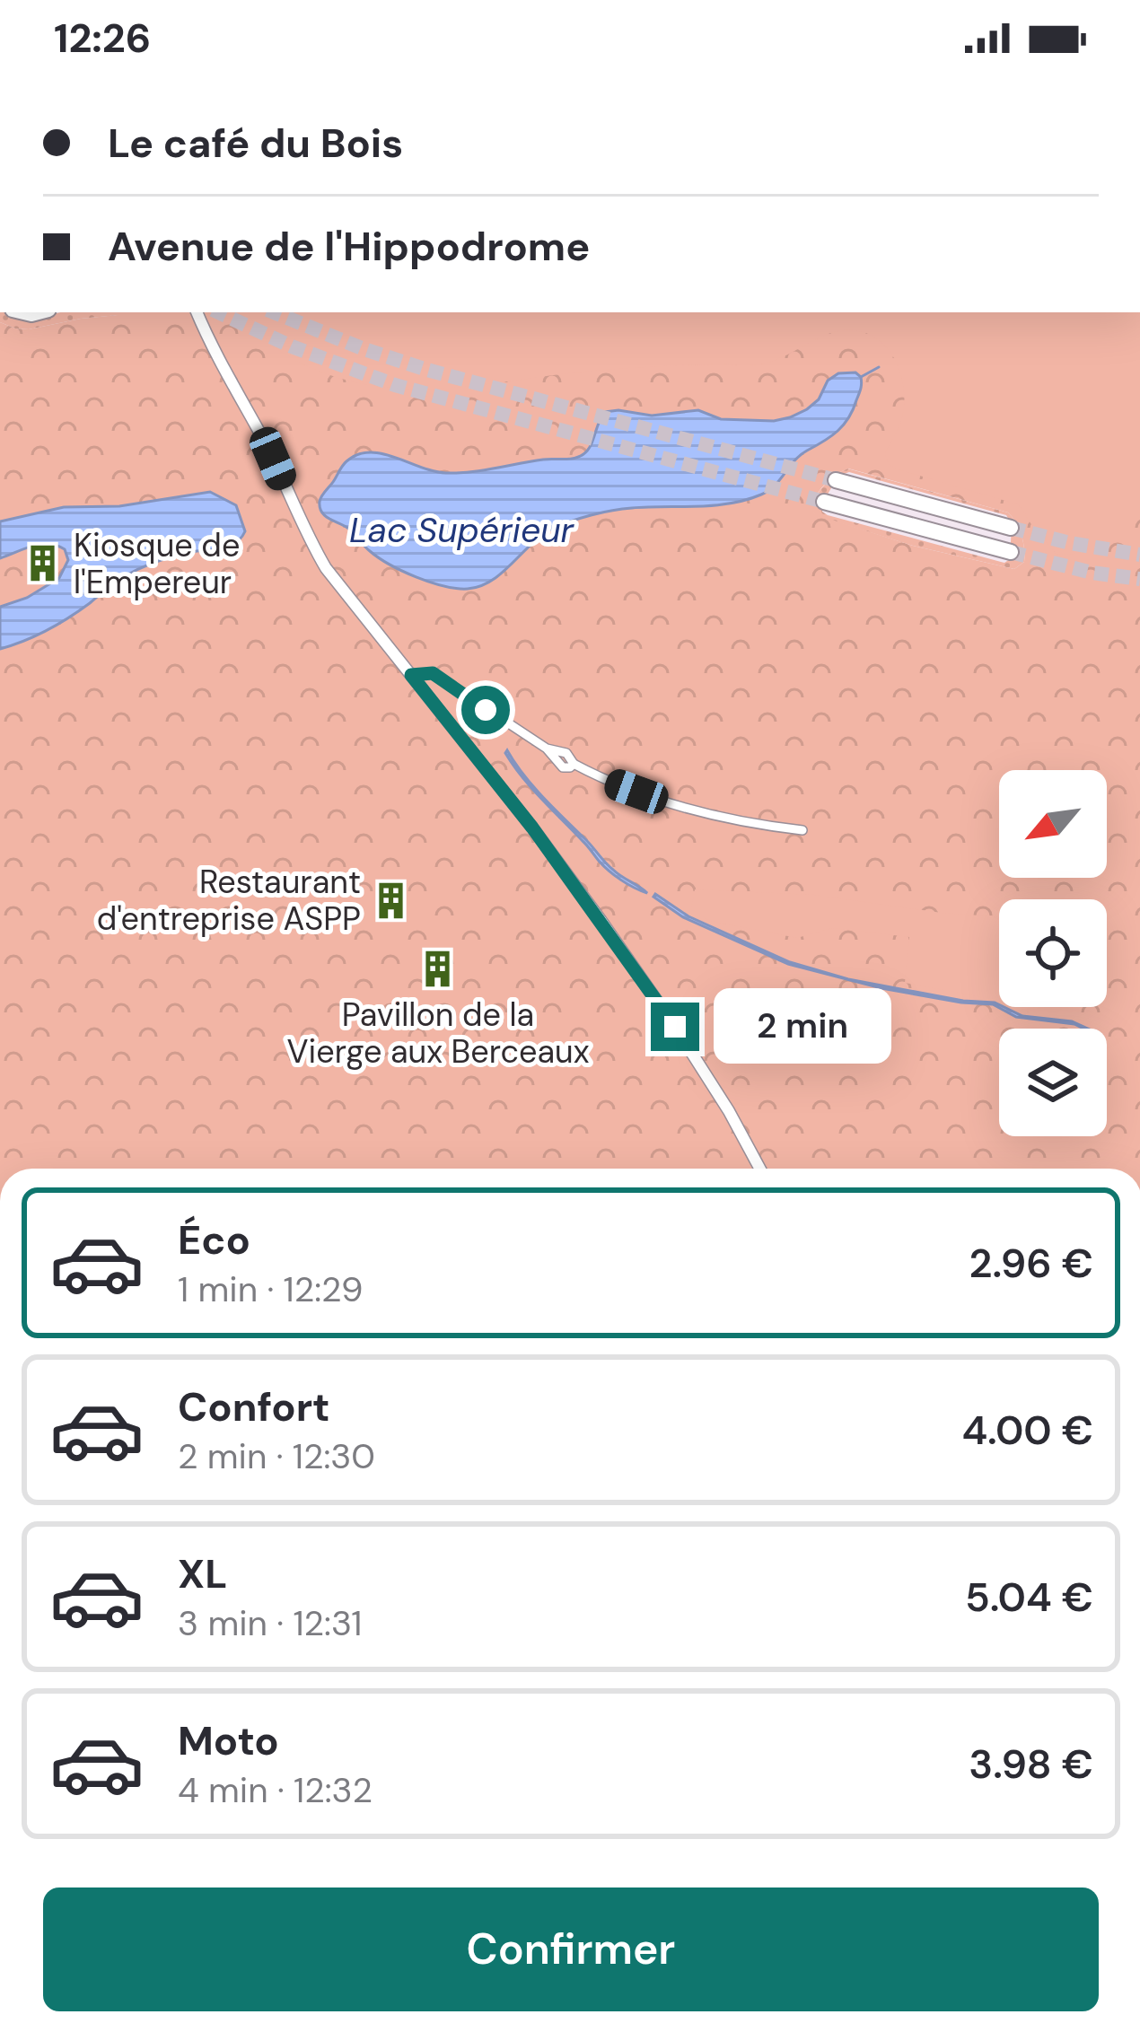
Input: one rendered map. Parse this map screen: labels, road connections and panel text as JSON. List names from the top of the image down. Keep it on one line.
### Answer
{"water":["Lac Supérieur"],"places":{"building":["Kiosque de l'Empereur","Restaurant d'entreprise ASPP","Pavillon de la Vierge aux Berceaux"]},"north":"bottom left","page":{"status":"12:26","banner":["Le café du Bois","Avenue de l'Hippodrome"],"bubble":"2 min","list":[{"name":"Éco","note":"1 min · 12:29","value":"2.96 €"},{"name":"Confort","note":"2 min · 12:30","value":"4.00 €"},{"name":"XL","note":"3 min · 12:31","value":"5.04 €"},{"name":"Moto","note":"4 min · 12:32","value":"3.98 €"}],"buttons":"Confirmer"}}
